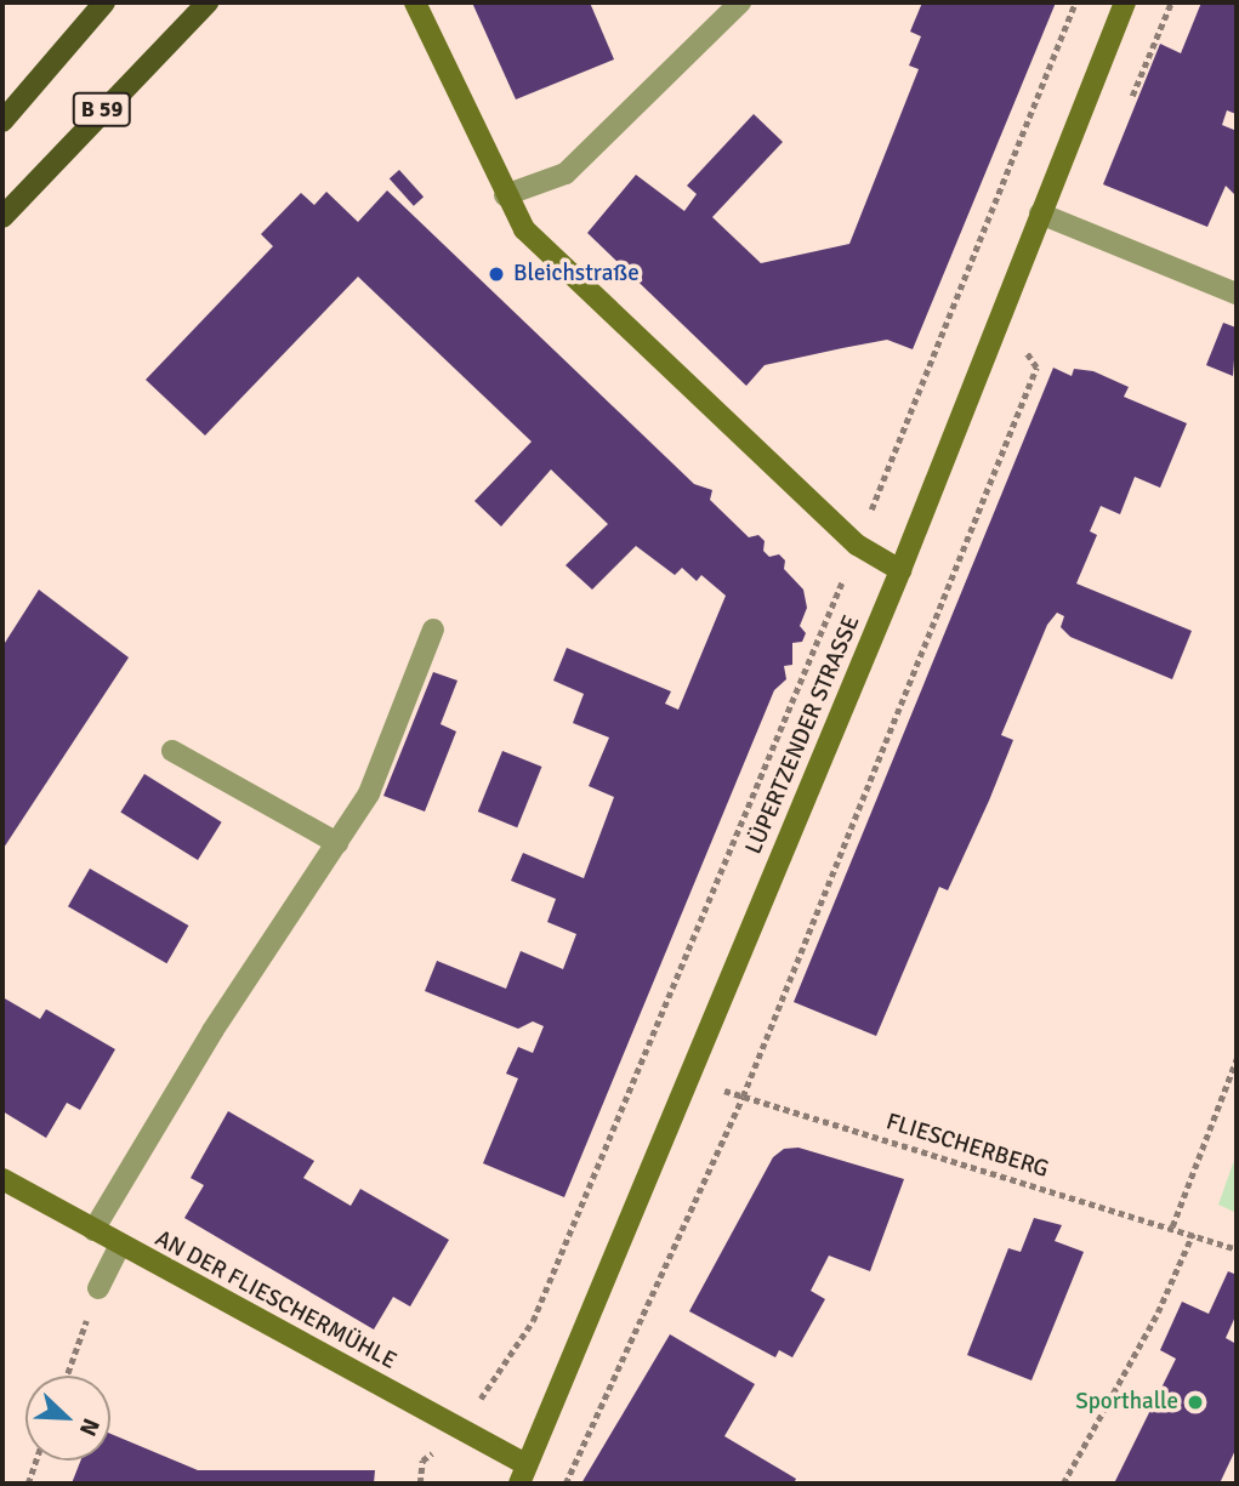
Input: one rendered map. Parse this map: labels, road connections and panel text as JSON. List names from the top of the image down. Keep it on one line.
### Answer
{"streets":{"main road":["B 59"],"street":["LÜPERTZENDER STRASSE","AN DER FLIESCHERMÜHLE"],"path":["FLIESCHERBERG"]},"crossings":[["LÜPERTZENDER STRASSE","FLIESCHERBERG"],["LÜPERTZENDER STRASSE","AN DER FLIESCHERMÜHLE"]],"places":["Bleichstraße","Sporthalle"],"north":"bottom right"}
